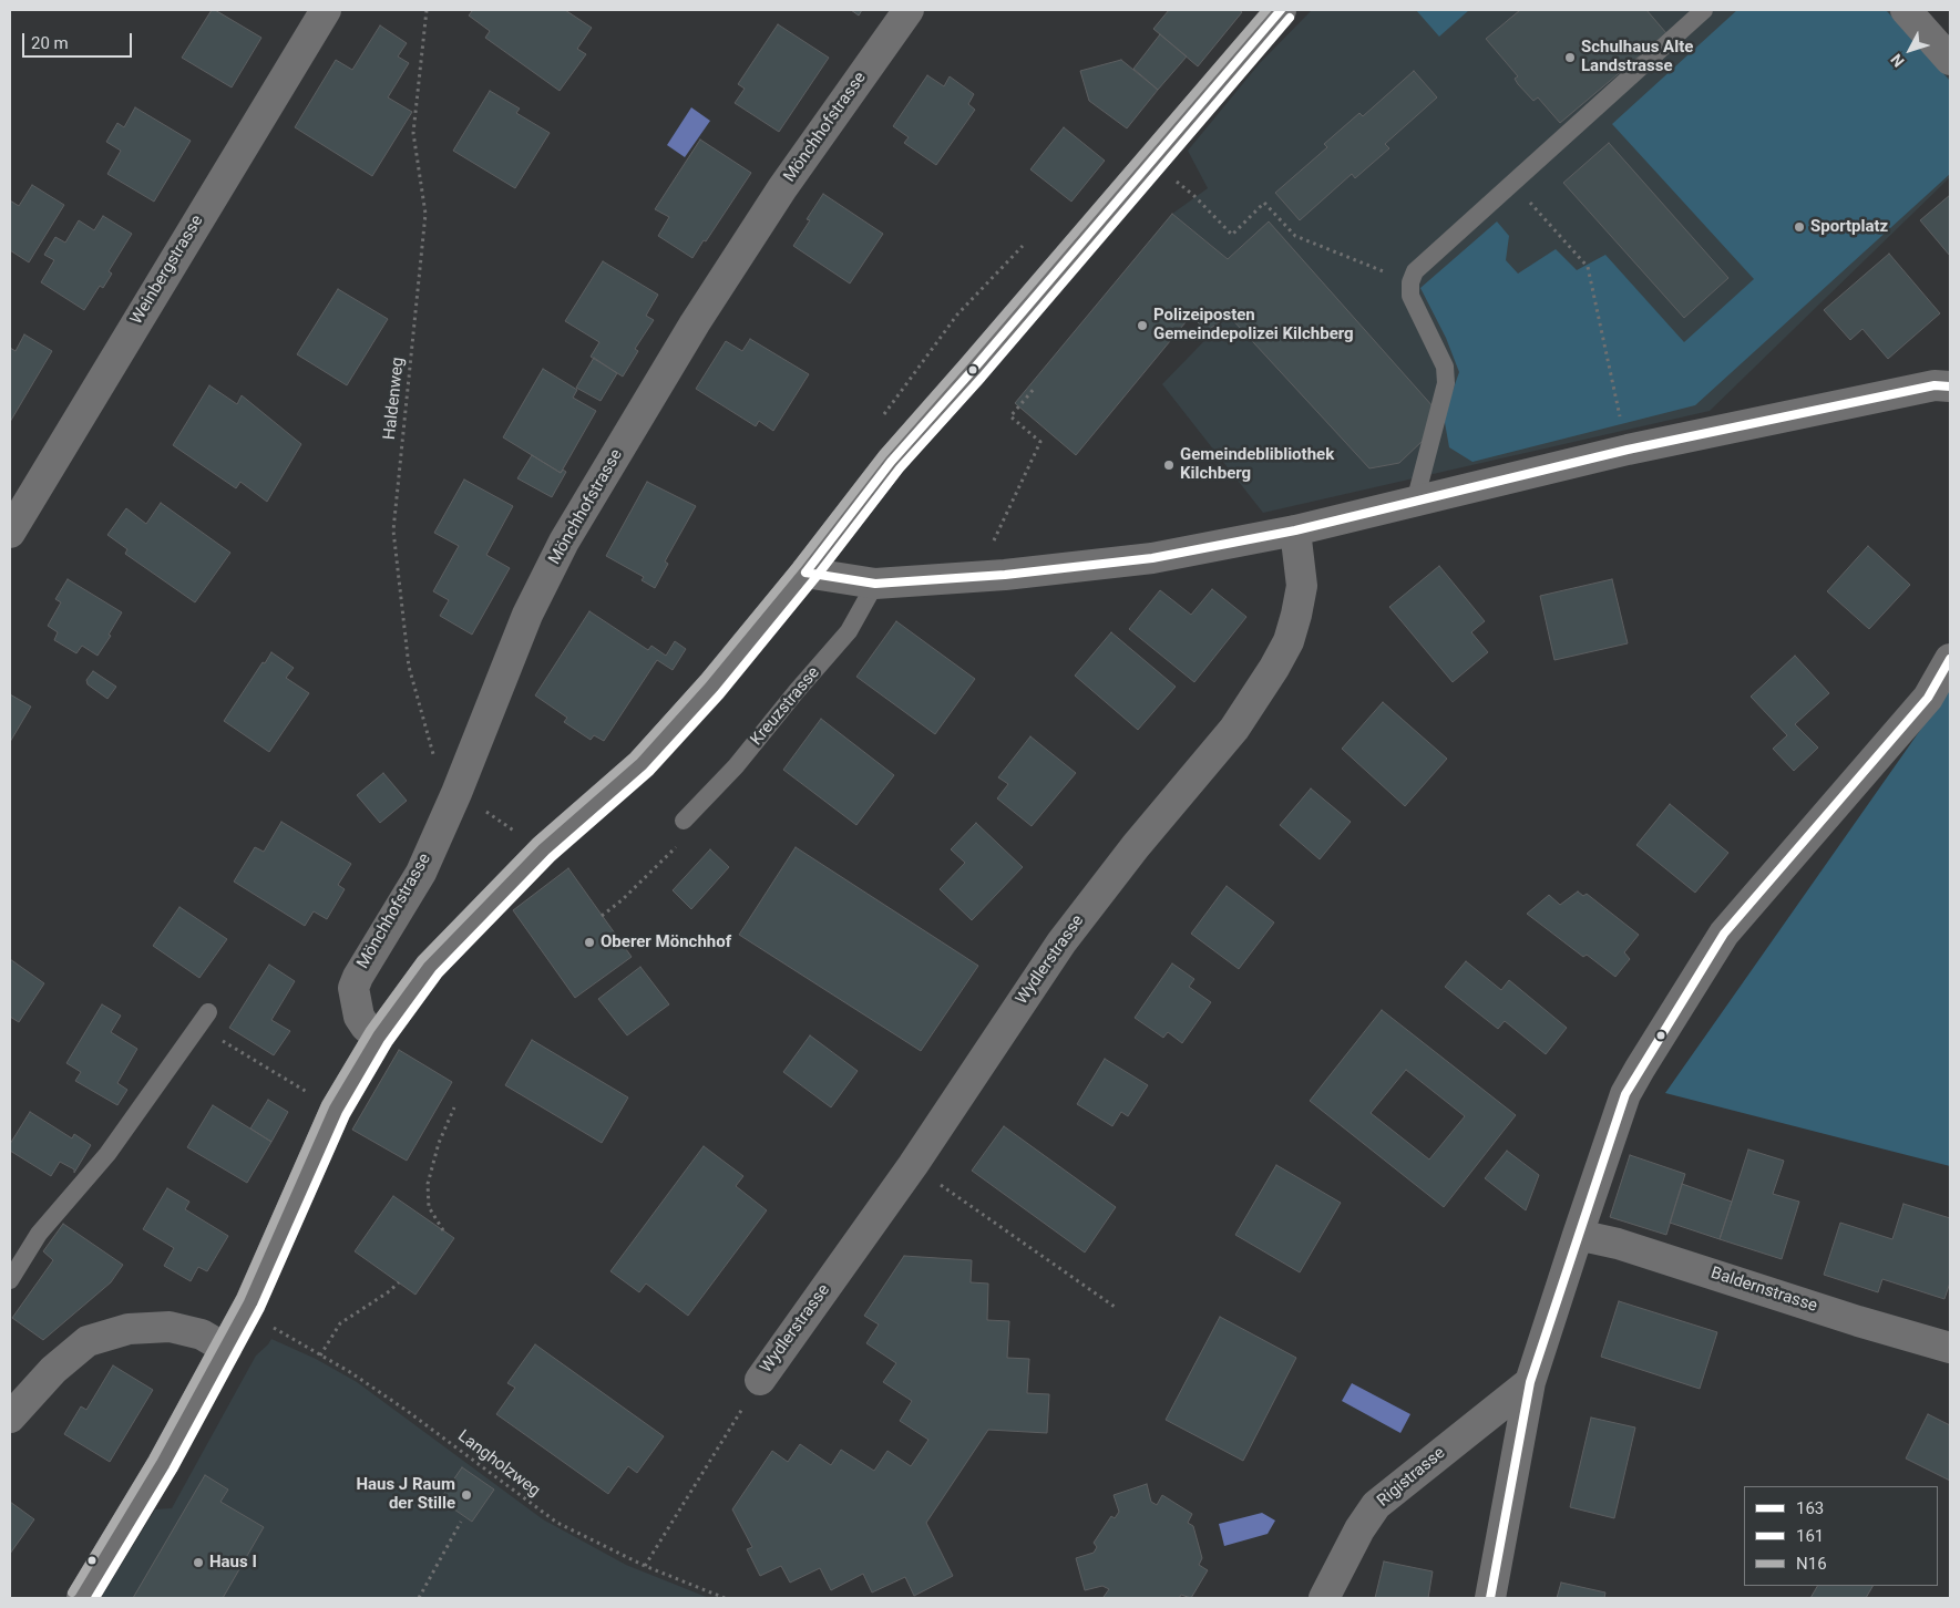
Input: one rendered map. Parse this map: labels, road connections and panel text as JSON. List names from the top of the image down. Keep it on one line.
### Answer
{"streets":{"street":["Mönchhofstrasse","Weinbergstrasse","Wydlerstrasse","Baldernstrasse","Rigistrasse"],"lane":["Kreuzstrasse"],"path":["Haldenweg","Langholzweg"]},"places":["Schulhaus Alte Landstrasse","Sportplatz","Polizeiposten Gemeindepolizei Kilchberg","Gemeindeblibliothek Kilchberg","Oberer Mönchhof","Haus J Raum der Stille","Haus I"],"lines":["transit line 163","transit line N16","transit line 161"],"legend":["163","161","N16"],"scale_bar":"20 m","north":"bottom left"}
